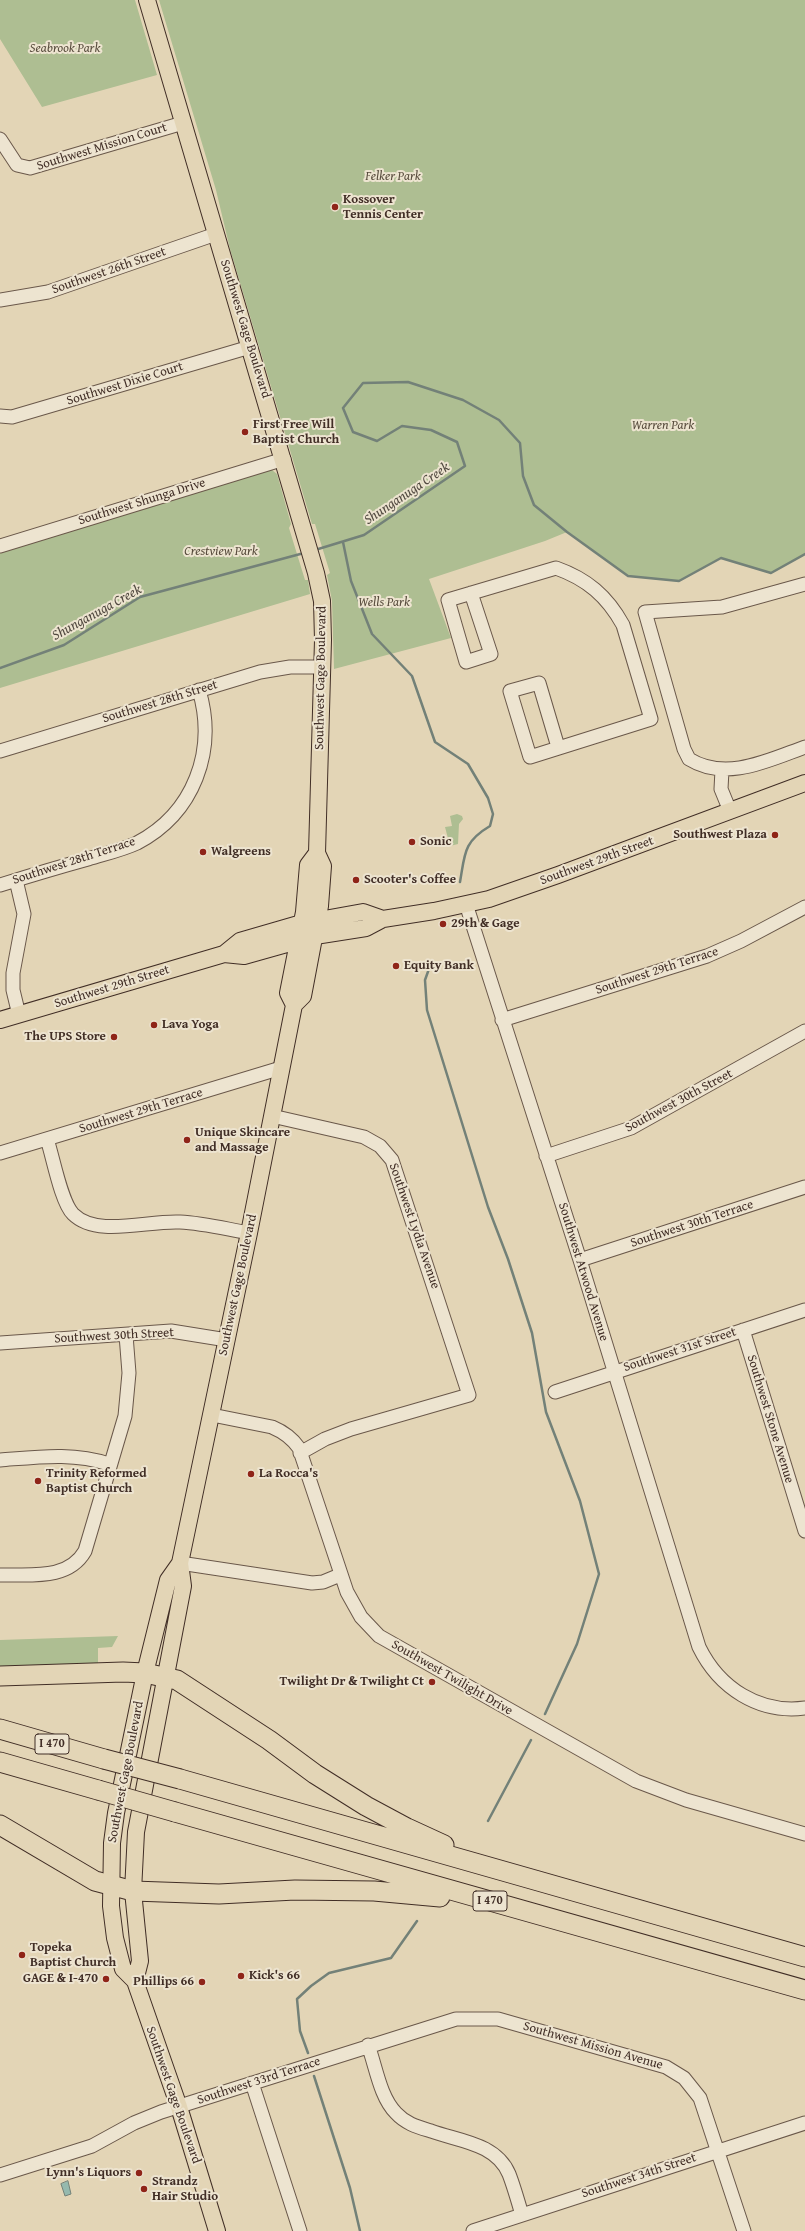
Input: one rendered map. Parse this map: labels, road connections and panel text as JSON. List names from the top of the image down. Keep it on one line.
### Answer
{"streets":{"highway":["I 470"],"main road":["Southwest Gage Boulevard","Southwest 29th Street"],"street":["Southwest Mission Court","Southwest 26th Street","Southwest Dixie Court","Southwest Shunga Drive","Southwest 28th Street","Southwest 28th Terrace","Southwest 29th Terrace","Southwest 30th Street","Southwest 30th Terrace","Southwest Lydia Avenue","Southwest Atwood Avenue","Southwest 31st Street","Southwest Stone Avenue","Southwest Twilight Drive","Southwest Mission Avenue","Southwest 33rd Terrace","Southwest 34th Street"]},"crossings":[["Southwest Mission Court","Southwest Gage Boulevard"],["Southwest 26th Street","Southwest Gage Boulevard"],["Southwest Gage Boulevard","Southwest Dixie Court"],["Southwest Gage Boulevard","Southwest Shunga Drive"],["Southwest Gage Boulevard","Southwest 28th Street"],["Southwest Gage Boulevard","Southwest 29th Street"],["Southwest Gage Boulevard","Southwest 29th Terrace"],["Southwest Gage Boulevard","Southwest 30th Street"],["Southwest Gage Boulevard","Southwest Lydia Avenue"],["Southwest Gage Boulevard","Southwest Twilight Drive"],["Southwest Gage Boulevard","Southwest 33rd Terrace"],["Southwest 28th Street","Southwest 28th Terrace"],["Southwest 29th Street","Southwest Atwood Avenue"],["Southwest 29th Terrace","Southwest Atwood Avenue"],["Southwest 30th Street","Southwest Atwood Avenue"],["Southwest 30th Terrace","Southwest Atwood Avenue"],["Southwest Lydia Avenue","Southwest Twilight Drive"],["Southwest Atwood Avenue","Southwest 31st Street"],["Southwest 31st Street","Southwest Stone Avenue"],["Southwest Mission Avenue","Southwest 33rd Terrace"],["Southwest Mission Avenue","Southwest 34th Street"]],"water":["Shunganuga Creek"],"parks":["Seabrook Park","Felker Park","Warren Park","Crestview Park","Wells Park"],"places":["Kossover Tennis Center","First Free Will Baptist Church","Southwest Plaza","Sonic","Walgreens","Scooter's Coffee","29th & Gage","Equity Bank","Lava Yoga","The UPS Store","Unique Skincare and Massage","La Rocca's","Trinity Reformed Baptist Church","Twilight Dr & Twilight Ct","Topeka Baptist Church","Kick's 66","GAGE & I-470","Phillips 66","Lynn's Liquors","Strandz Hair Studio"]}
